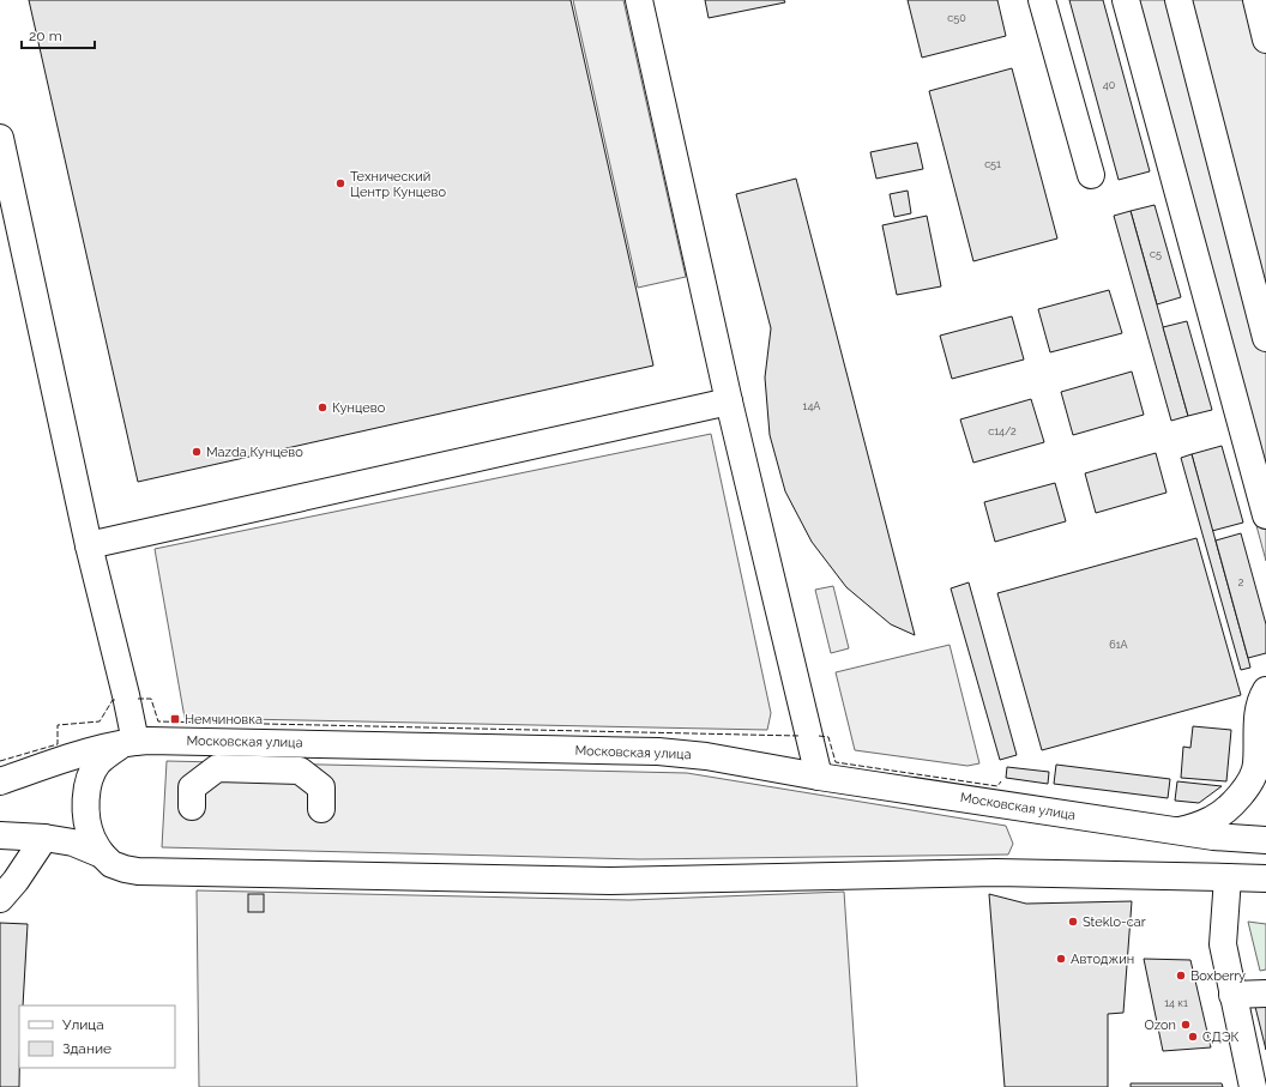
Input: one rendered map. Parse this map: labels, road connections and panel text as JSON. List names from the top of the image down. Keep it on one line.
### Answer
{"streets":{"street":["Московская улица"]},"places":{"other":["Технический Центр Кунцево","Кунцево","Mazda Кунцево","Steklo-car","Автоджин","Boxberry","Ozon","СДЭК"],"transit":["Немчиновка"]},"house_numbers":["с50","40","с51","с5","14А","с14/2","2","61А","14 к1"],"legend":["Улица","Здание"],"scale_bar":"20 m"}
